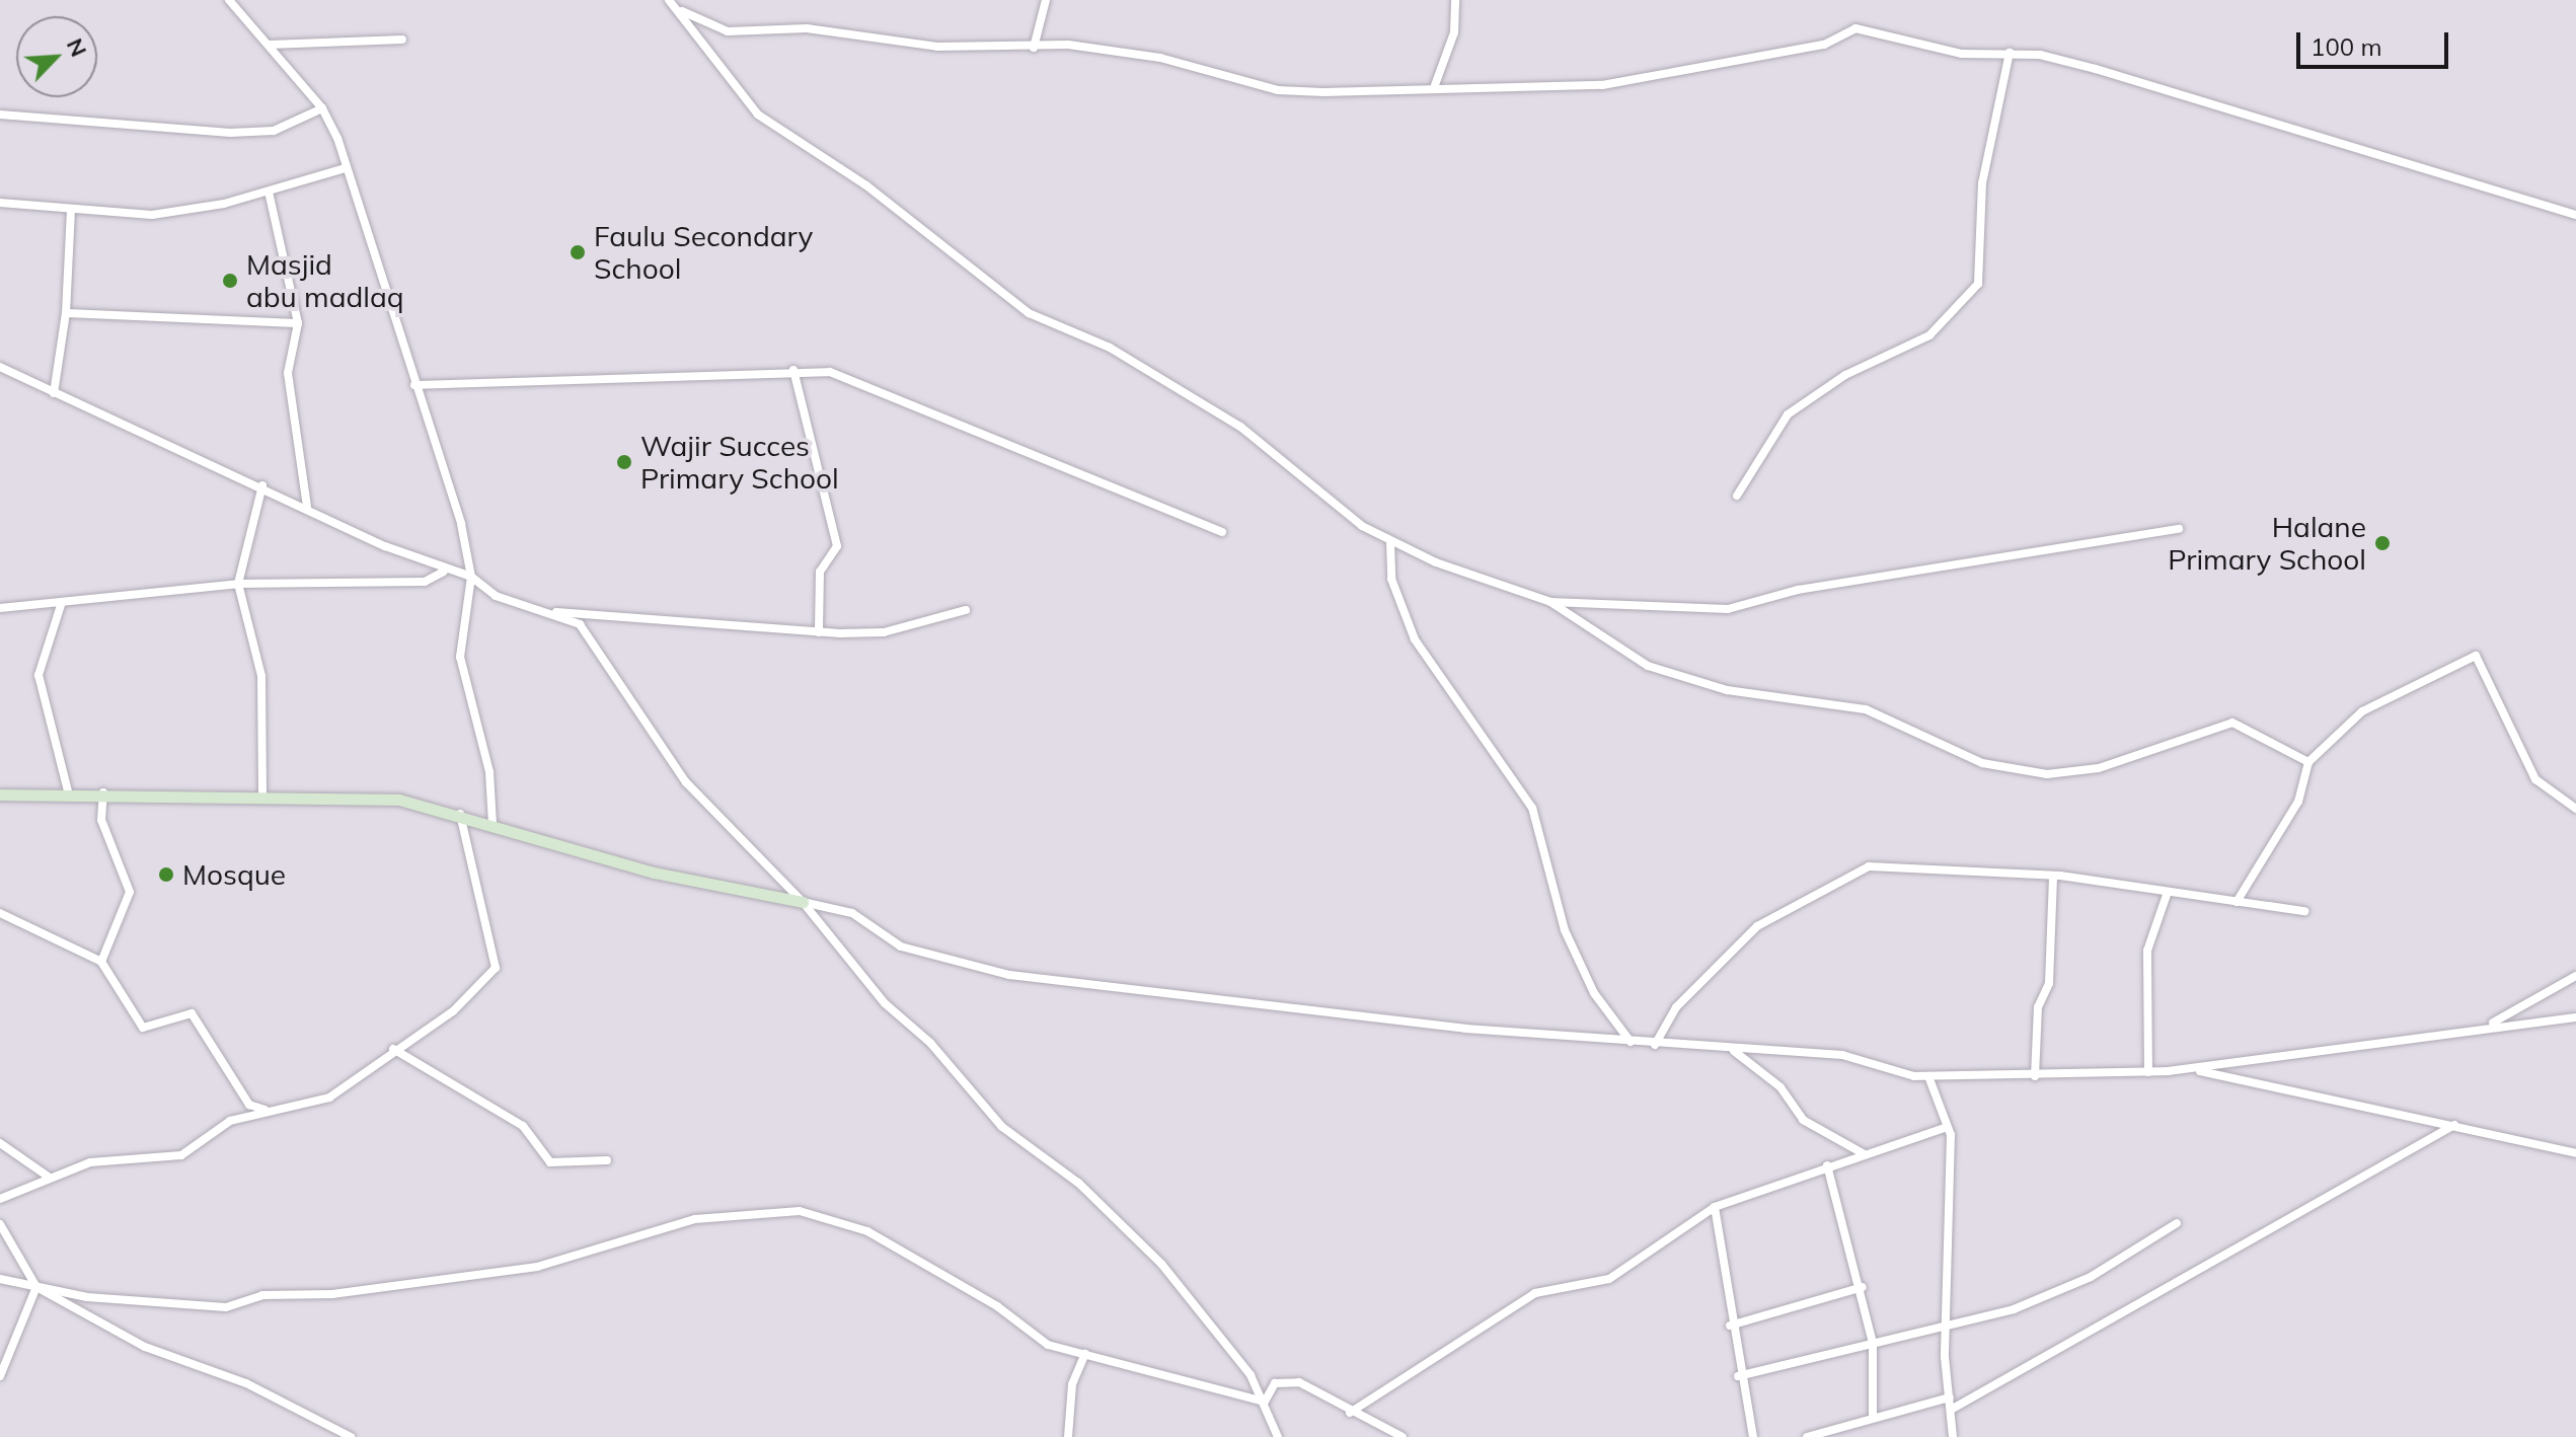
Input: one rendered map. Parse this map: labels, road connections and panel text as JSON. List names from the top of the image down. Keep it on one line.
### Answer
{"places":["Faulu Secondary School","Masjid abu madlaq","Wajir Succes Primary School","Halane Primary School","Mosque"],"scale_bar":"100 m","north":"top right"}
